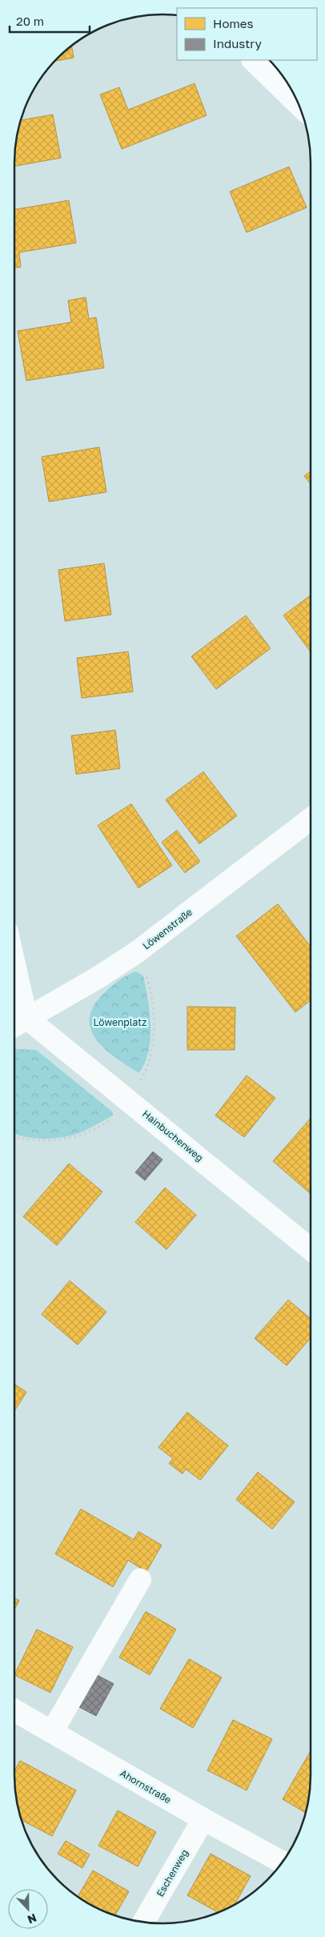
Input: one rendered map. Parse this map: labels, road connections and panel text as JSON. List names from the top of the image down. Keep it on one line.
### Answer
{"streets":{"street":["Löwenstraße","Hainbuchenweg","Ahornstraße","Eschenweg"]},"crossings":[["Löwenstraße","Hainbuchenweg"],["Ahornstraße","Eschenweg"]],"parks":["Löwenplatz"],"legend":["Homes","Industry"],"scale_bar":"20 m","north":"bottom"}
